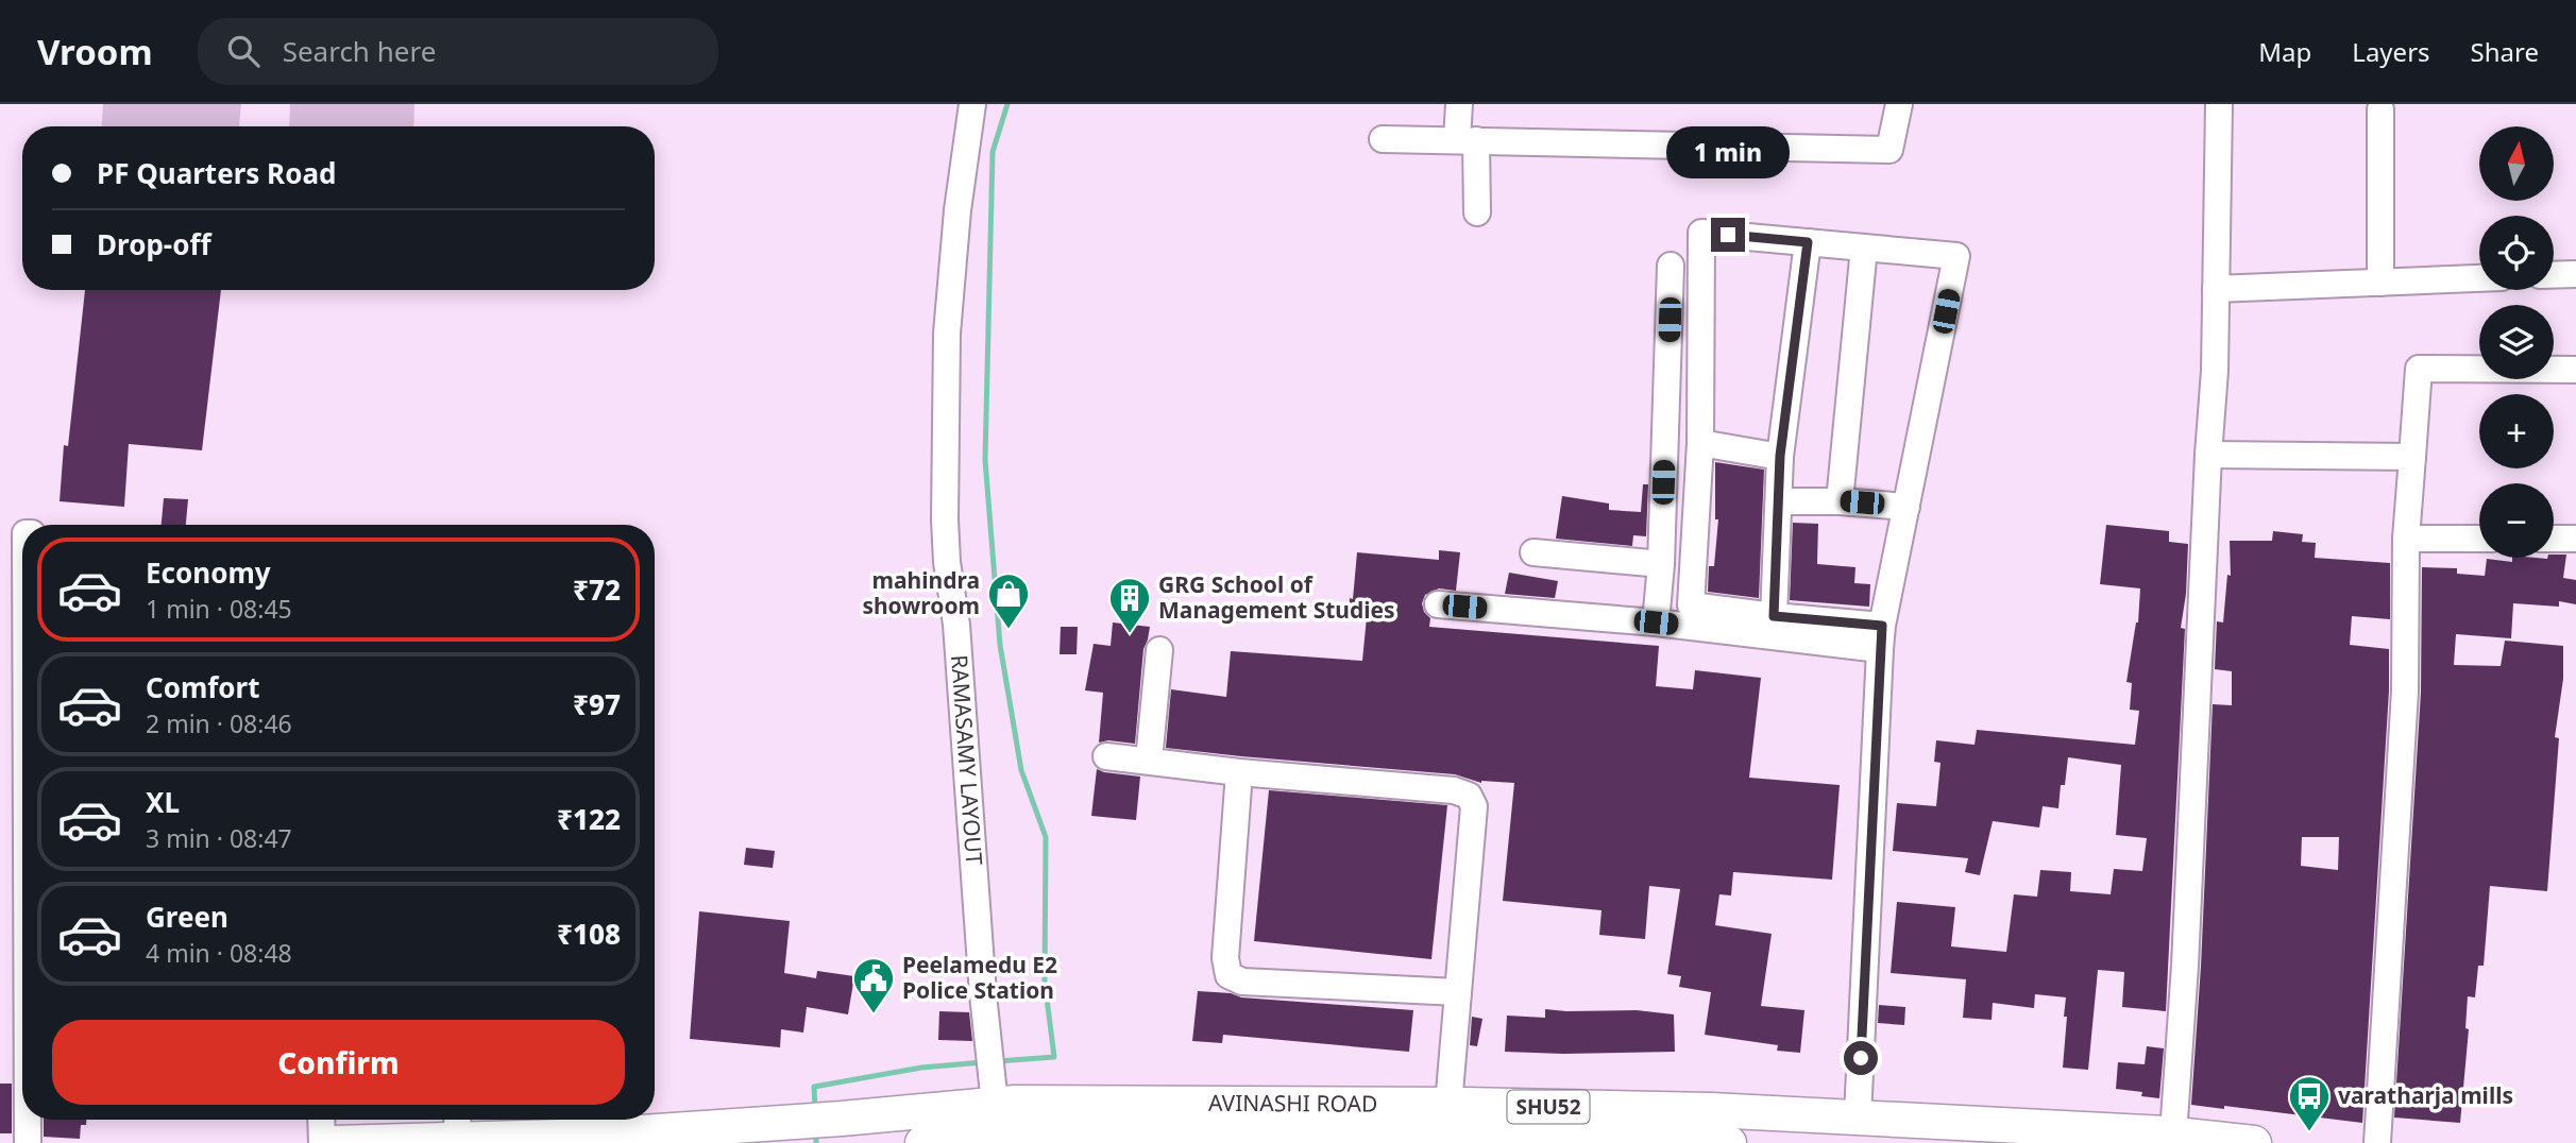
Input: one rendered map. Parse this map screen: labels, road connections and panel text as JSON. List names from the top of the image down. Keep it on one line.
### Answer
{"streets":{"main road":["AVINASHI ROAD","SHU52"],"street":["RAMASAMY LAYOUT"]},"crossings":[["RAMASAMY LAYOUT","AVINASHI ROAD"]],"places":{"shop":["mahindra showroom"],"building":["GRG School of Management Studies"],"public building":["Peelamedu E2 Police Station"],"bus stop":["varatharja mills"]},"north":"top","page":{"header":"Vroom","search":"Search here","nav":["Map","Layers","Share"],"map_buttons":["+","−"],"bubble":"1 min","banner":["PF Quarters Road","Drop-off"],"list":[{"name":"Economy","note":"1 min · 08:45","value":"₹72"},{"name":"Comfort","note":"2 min · 08:46","value":"₹97"},{"name":"XL","note":"3 min · 08:47","value":"₹122"},{"name":"Green","note":"4 min · 08:48","value":"₹108"}],"buttons":"Confirm"}}
